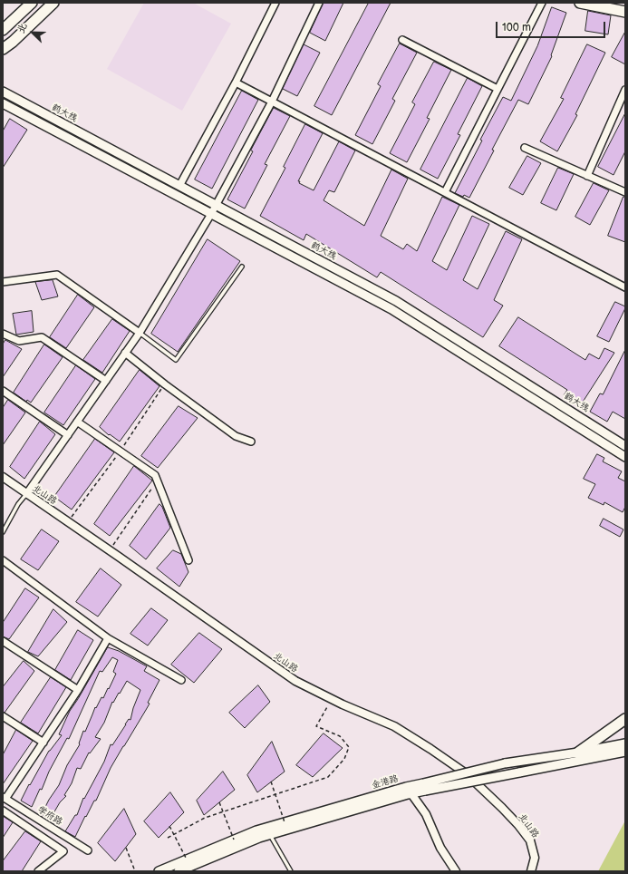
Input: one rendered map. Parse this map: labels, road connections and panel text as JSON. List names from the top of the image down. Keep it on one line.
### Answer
{"streets":{"main road":["鹤大线","金港路"],"street":["北山路","学府路"]},"scale_bar":"100 m","north":"top left"}
